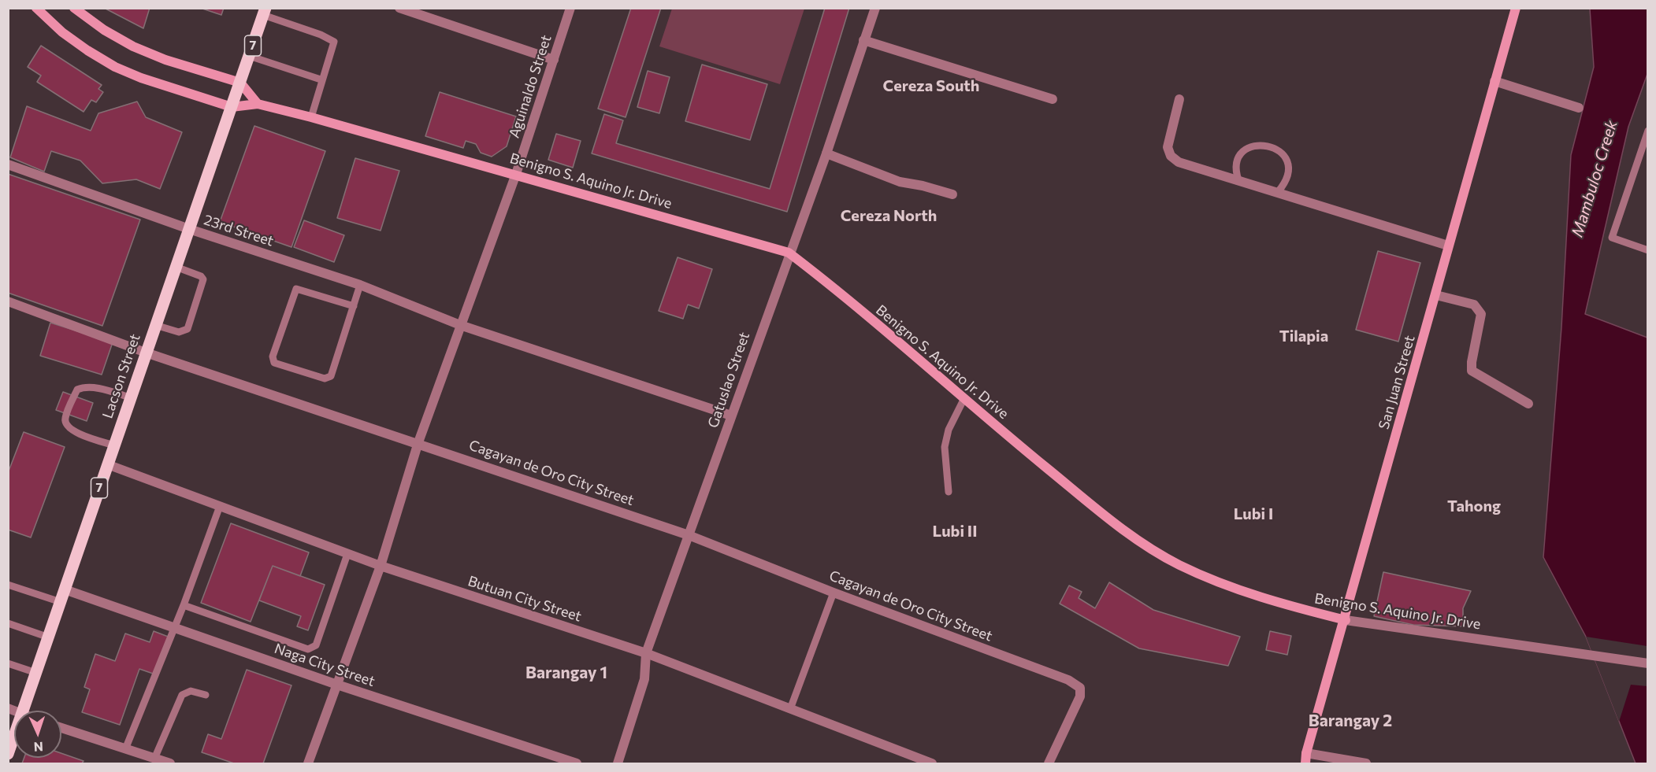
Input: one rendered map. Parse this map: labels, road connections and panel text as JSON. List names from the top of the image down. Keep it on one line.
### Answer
{"streets":{"main road":["7","Benigno S. Aquino Jr. Drive","Lacson Street","San Juan Street"],"street":["Aguinaldo Street","23rd Street","Gatuslao Street","Cagayan de Oro City Street","Butuan City Street","Naga City Street"]},"crossings":[["Aguinaldo Street","Benigno S. Aquino Jr. Drive"],["Aguinaldo Street","23rd Street"],["Aguinaldo Street","Cagayan de Oro City Street"],["Aguinaldo Street","Butuan City Street"],["Aguinaldo Street","Naga City Street"],["Benigno S. Aquino Jr. Drive","Lacson Street"],["Benigno S. Aquino Jr. Drive","Gatuslao Street"],["Benigno S. Aquino Jr. Drive","San Juan Street"],["23rd Street","Lacson Street"],["23rd Street","Gatuslao Street"],["Lacson Street","Cagayan de Oro City Street"],["Lacson Street","Butuan City Street"],["Lacson Street","Naga City Street"],["Gatuslao Street","Cagayan de Oro City Street"],["Gatuslao Street","Butuan City Street"]],"districts":["Cereza South","Cereza North","Tilapia","Tahong","Lubi I","Lubi II","Barangay 1","Barangay 2"],"water":["Mambuloc Creek"],"north":"bottom"}
